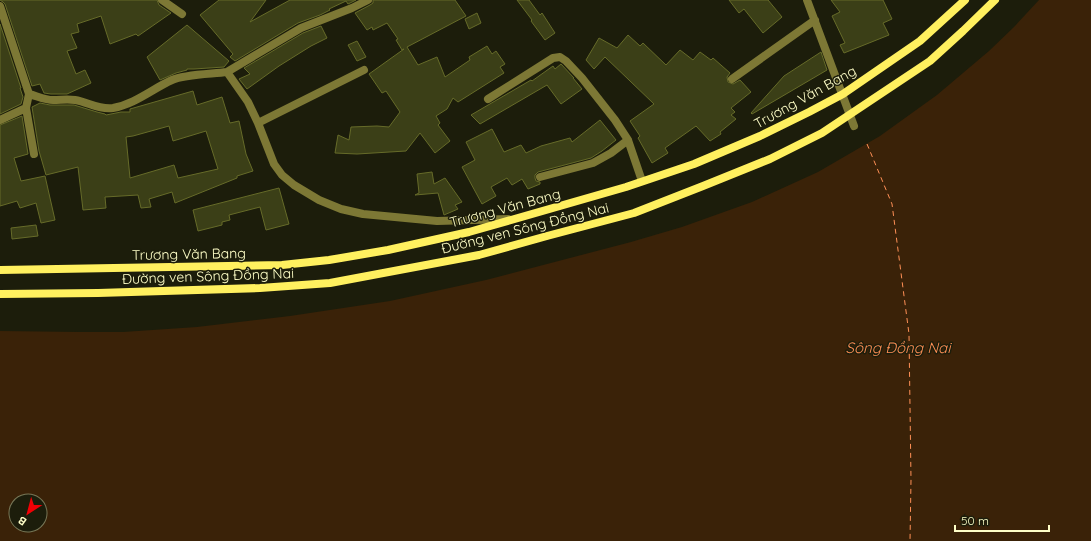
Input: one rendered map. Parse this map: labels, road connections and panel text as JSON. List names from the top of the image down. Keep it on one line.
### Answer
{"streets":{"main road":["Trương Văn Bang","Đường ven Sông Đồng Nai"]},"water":["Sông Đồng Nai"],"scale_bar":"50 m","north":"bottom left"}
